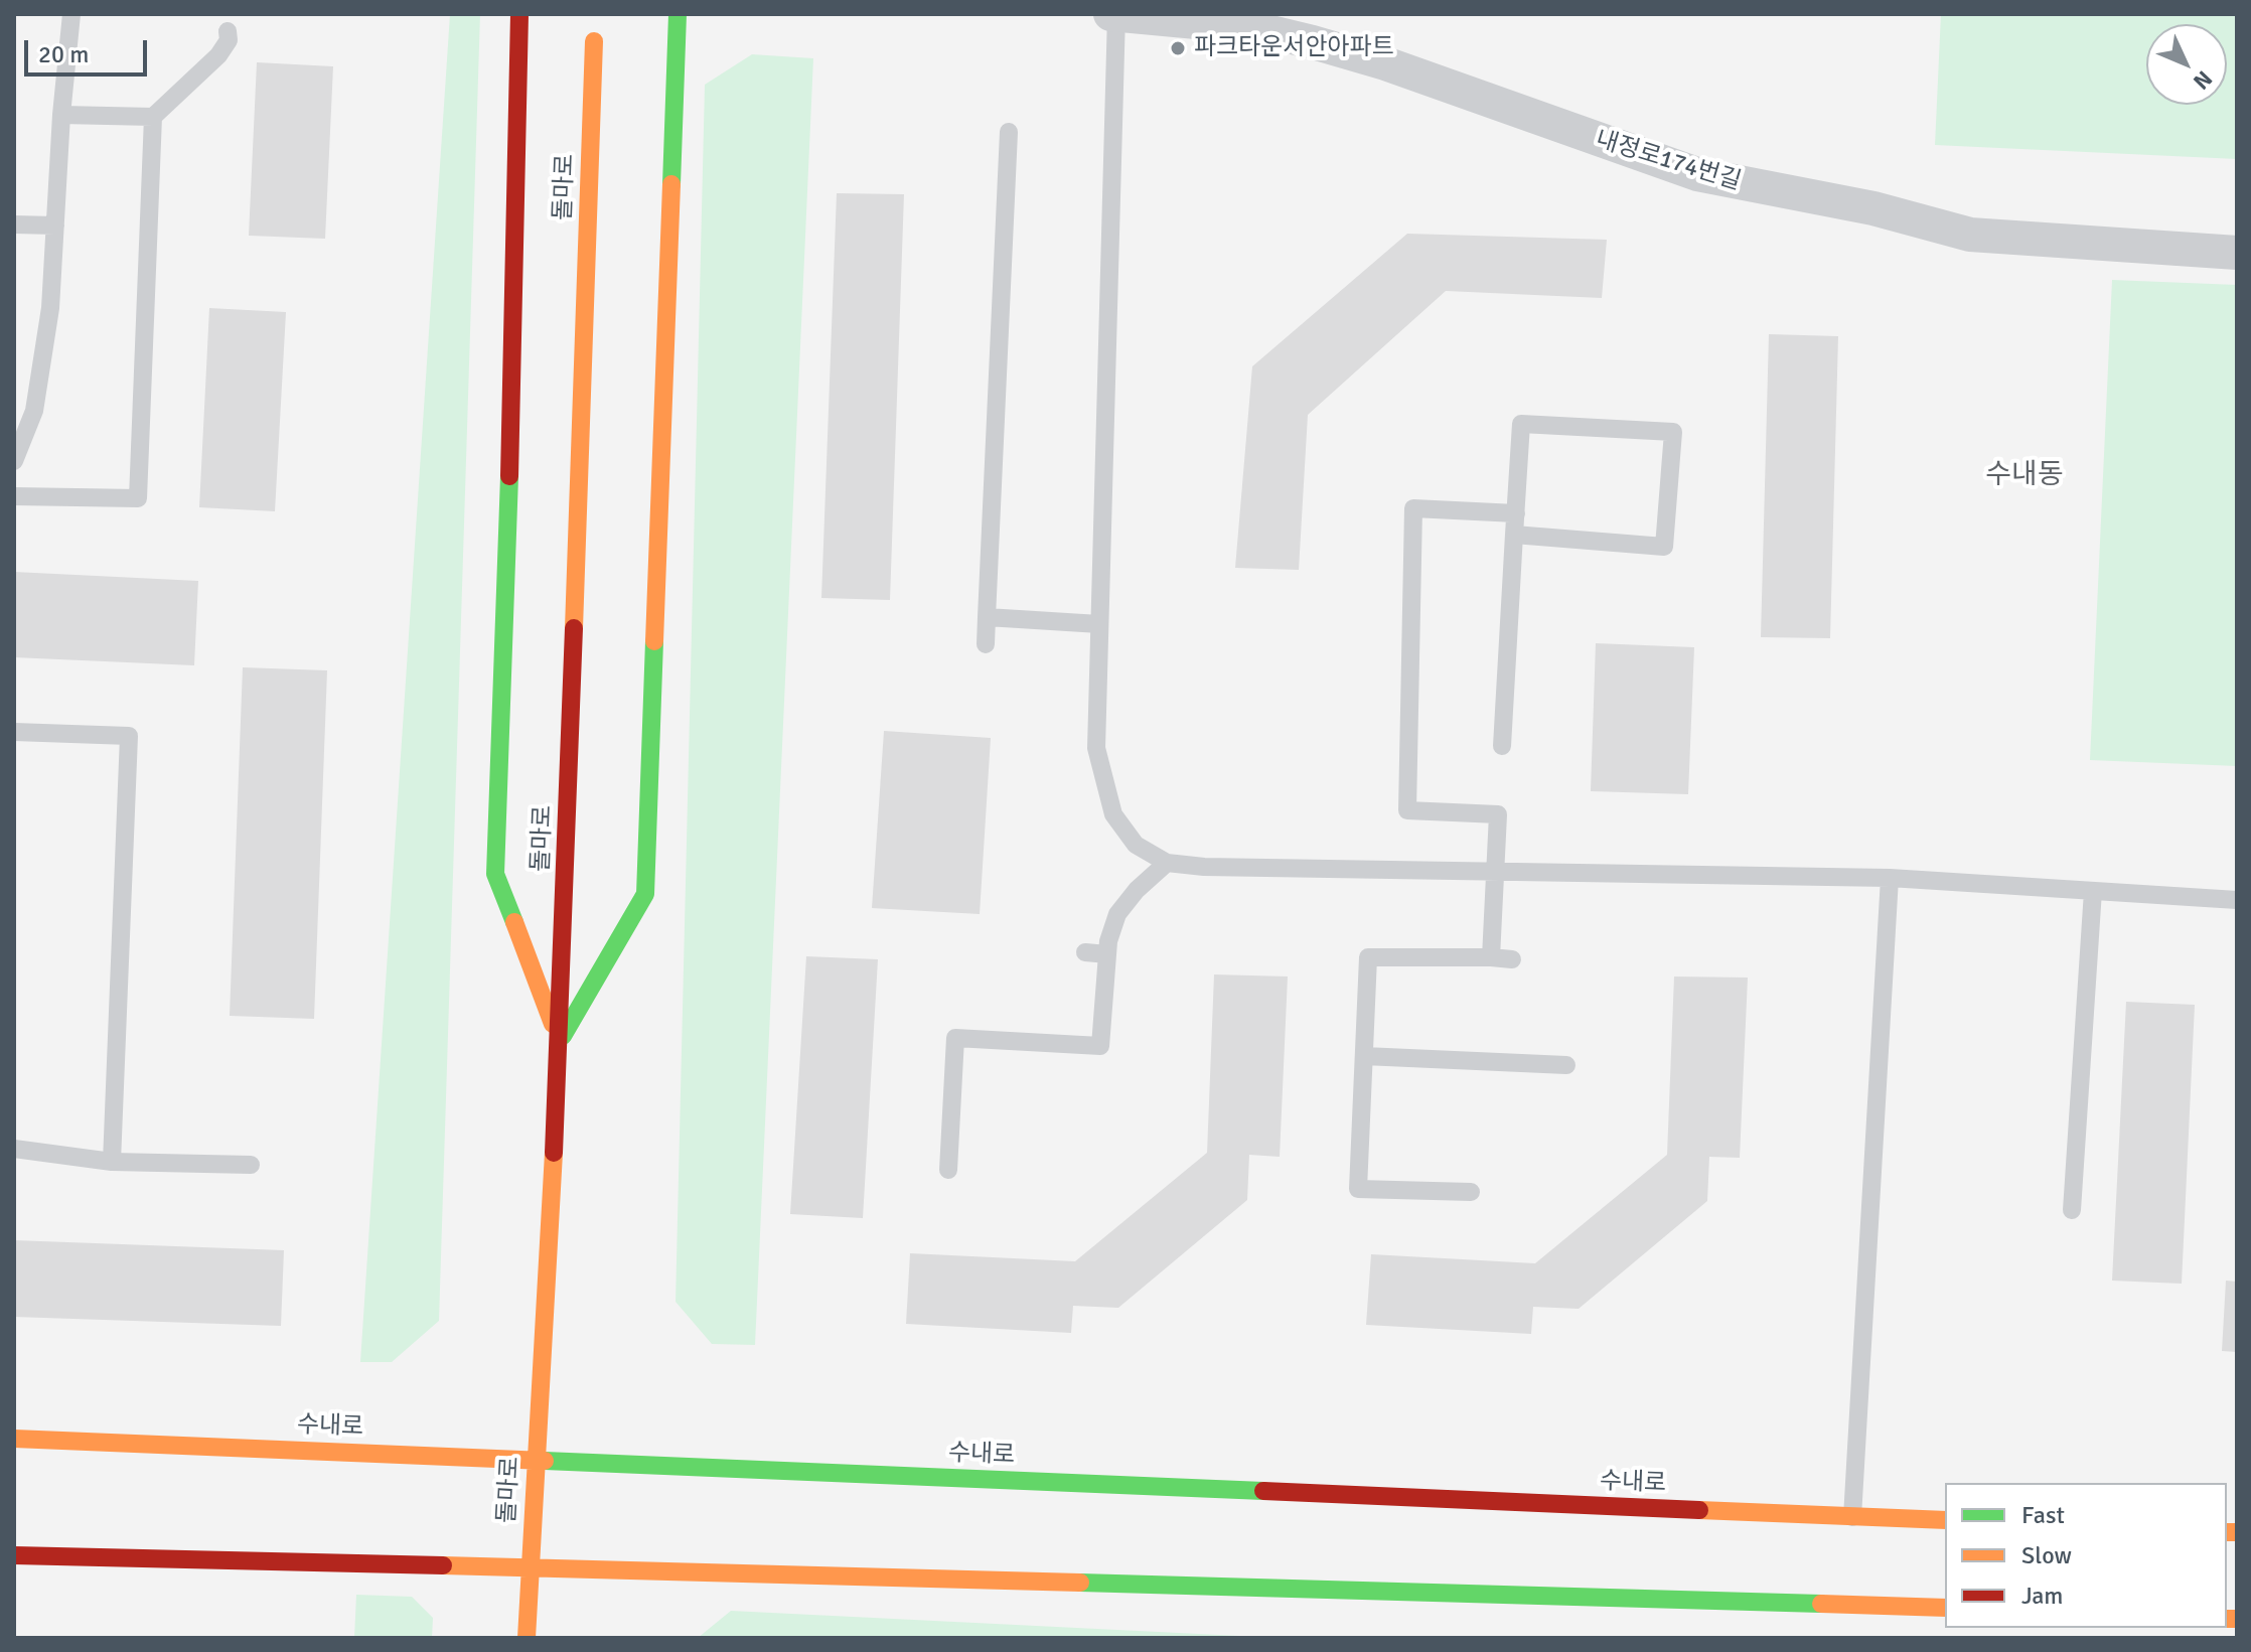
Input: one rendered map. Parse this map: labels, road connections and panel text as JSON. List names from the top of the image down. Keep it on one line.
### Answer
{"streets":{"main road":["돌마로","수내로"],"street":["내정로174번길"]},"crossings":[["돌마로","수내로"]],"districts":["수내동"],"places":["파크타운서안아파트"],"legend":["Fast","Slow","Jam"],"scale_bar":"20 m","north":"bottom right"}
